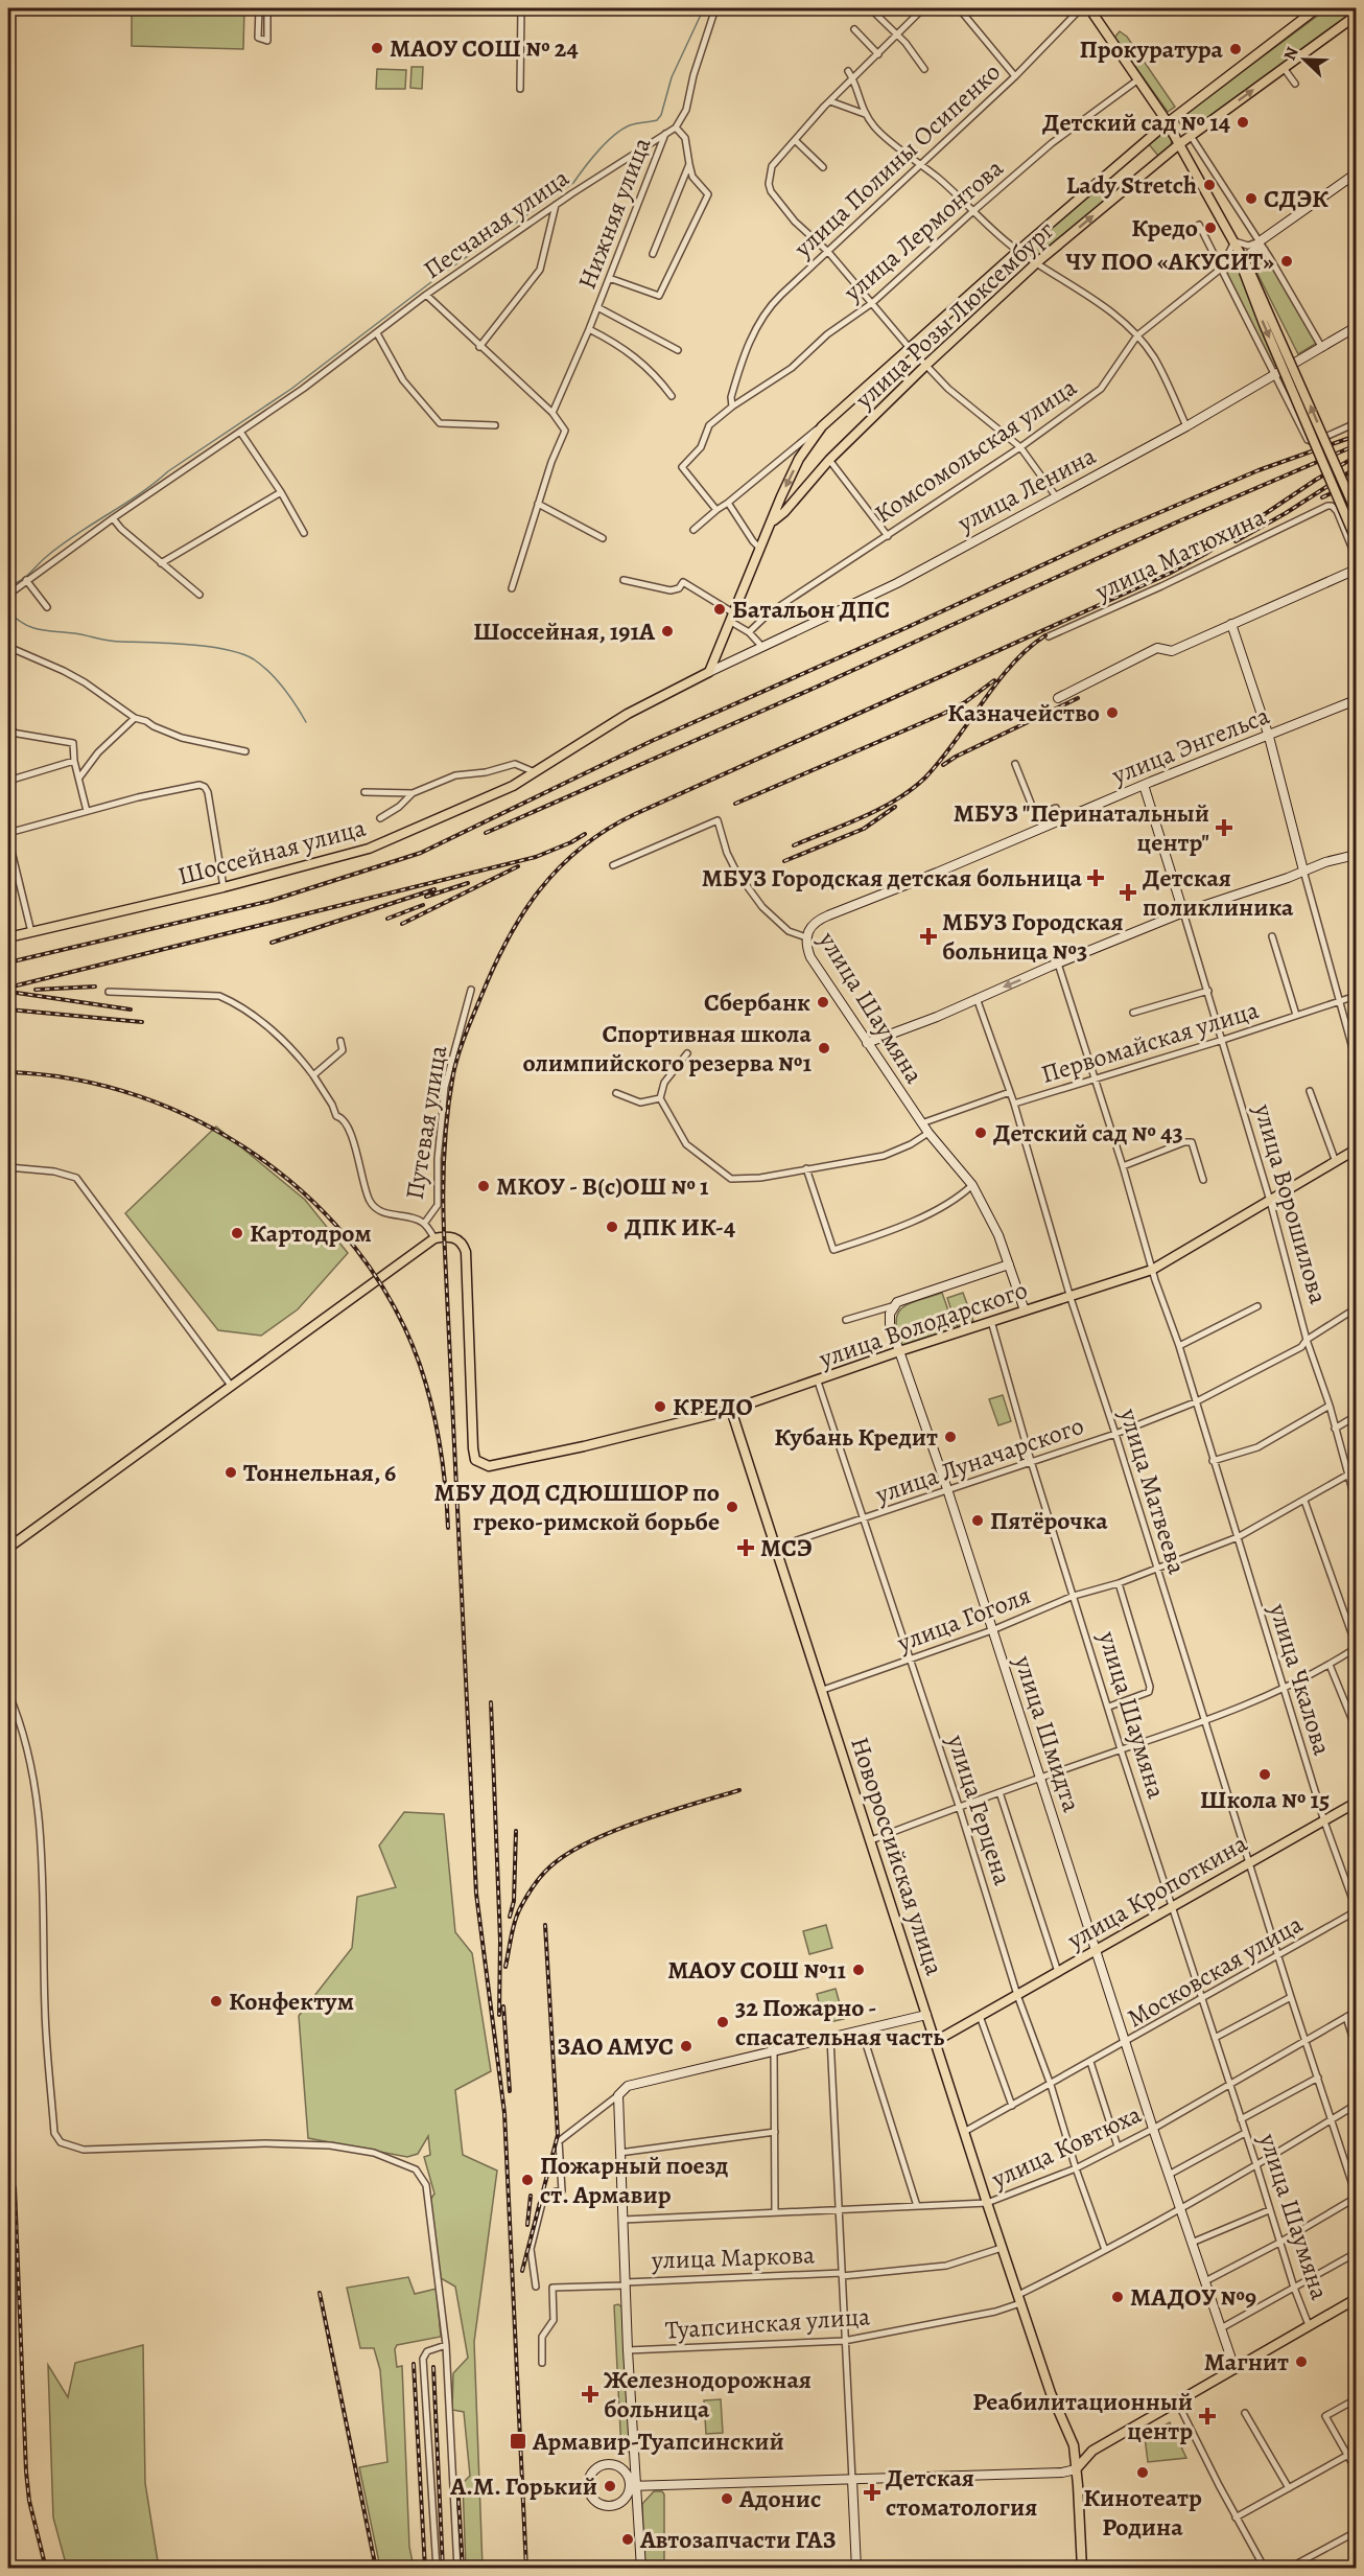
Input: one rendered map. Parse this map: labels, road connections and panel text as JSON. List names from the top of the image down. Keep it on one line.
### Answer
{"streets":{"main road":["улица Розы Люксембург","Шоссейная улица","улица Володарского","Новороссийская улица","улица Кропоткина"],"street":["улица Полины Осипенко","Нижняя улица","Песчаная улица","улица Лермонтова","Комсомольская улица","улица Ленина","улица Матюхина","улица Энгельса","улица Шаумяна","Первомайская улица","Путевая улица","улица Ворошилова","улица Луначарского","улица Матвеева","улица Гоголя","улица Чкалова","улица Шмидта","улица Герцена","Московская улица","улица Ковтюха","улица Маркова","Туапсинская улица"]},"crossings":[["улица Полины Осипенко","улица Лермонтова"],["Нижняя улица","Песчаная улица"],["улица Лермонтова","улица Розы Люксембург"],["улица Розы Люксембург","улица Ленина"],["улица Розы Люксембург","Шоссейная улица"],["улица Ленина","Шоссейная улица"],["улица Энгельса","улица Шаумяна"],["улица Энгельса","улица Ворошилова"],["улица Шаумяна","улица Володарского"],["улица Шаумяна","улица Луначарского"],["улица Шаумяна","улица Матвеева"],["улица Шаумяна","улица Гоголя"],["улица Шаумяна","улица Кропоткина"],["улица Шаумяна","Московская улица"],["улица Шаумяна","улица Ковтюха"],["улица Шаумяна","Туапсинская улица"],["Первомайская улица","улица Ворошилова"],["Первомайская улица","улица Матвеева"],["Первомайская улица","улица Чкалова"],["улица Ворошилова","улица Володарского"],["улица Ворошилова","улица Луначарского"],["улица Ворошилова","улица Гоголя"],["улица Володарского","улица Матвеева"],["улица Володарского","улица Чкалова"],["улица Володарского","улица Шмидта"],["улица Володарского","улица Герцена"],["улица Володарского","Новороссийская улица"],["улица Луначарского","улица Матвеева"],["улица Луначарского","улица Чкалова"],["улица Луначарского","улица Шмидта"],["улица Луначарского","улица Герцена"],["улица Луначарского","Новороссийская улица"],["улица Матвеева","улица Гоголя"],["улица Матвеева","улица Кропоткина"],["улица Матвеева","Московская улица"],["улица Матвеева","улица Ковтюха"],["улица Матвеева","Туапсинская улица"],["улица Гоголя","улица Чкалова"],["улица Гоголя","улица Шмидта"],["улица Гоголя","улица Герцена"],["улица Гоголя","Новороссийская улица"],["улица Чкалова","улица Кропоткина"],["улица Чкалова","Московская улица"],["улица Шмидта","улица Кропоткина"],["улица Шмидта","Московская улица"],["улица Шмидта","улица Ковтюха"],["улица Шмидта","Туапсинская улица"],["улица Герцена","улица Кропоткина"],["улица Герцена","Московская улица"],["улица Герцена","улица Ковтюха"],["улица Герцена","Туапсинская улица"],["Новороссийская улица","улица Кропоткина"],["Новороссийская улица","Московская улица"],["Новороссийская улица","улица Ковтюха"],["Новороссийская улица","улица Маркова"],["Новороссийская улица","Туапсинская улица"],["улица Ковтюха","улица Маркова"],["улица Маркова","Туапсинская улица"]],"places":{"other":["МАОУ СОШ № 24","Прокуратура","Детский сад № 14","Lady Stretch","СДЭК","Кредо","ЧУ ПОО «АКУСИТ»","Батальон ДПС","Шоссейная, 191А","Казначейство","Сбербанк","Спортивная школа олимпийского резерва №1","Детский сад № 43","МКОУ - В(с)ОШ № 1","ДПК ИК-4","Картодром","КРЕДО","Кубань Кредит","Тоннельная, 6","МБУ ДОД СДЮШШОР по греко-римской борьбе","Пятёрочка","Школа № 15","МАОУ СОШ №11","Конфектум","32 Пожарно - спасательная часть","ЗАО АМУС","Пожарный поезд ст. Армавир","МАДОУ №9","Магнит","Кинотеатр Родина","А.М. Горький","Адонис","Автозапчасти ГАЗ"],"health":["МБУЗ \"Перинатальный центр\"","МБУЗ Городская детская больница","Детская поликлиника","МБУЗ Городская больница №3","МСЭ","Железнодорожная больница","Реабилитационный центр","Детская стоматология"],"transit":["Армавир-Туапсинский"]},"north":"top left"}
